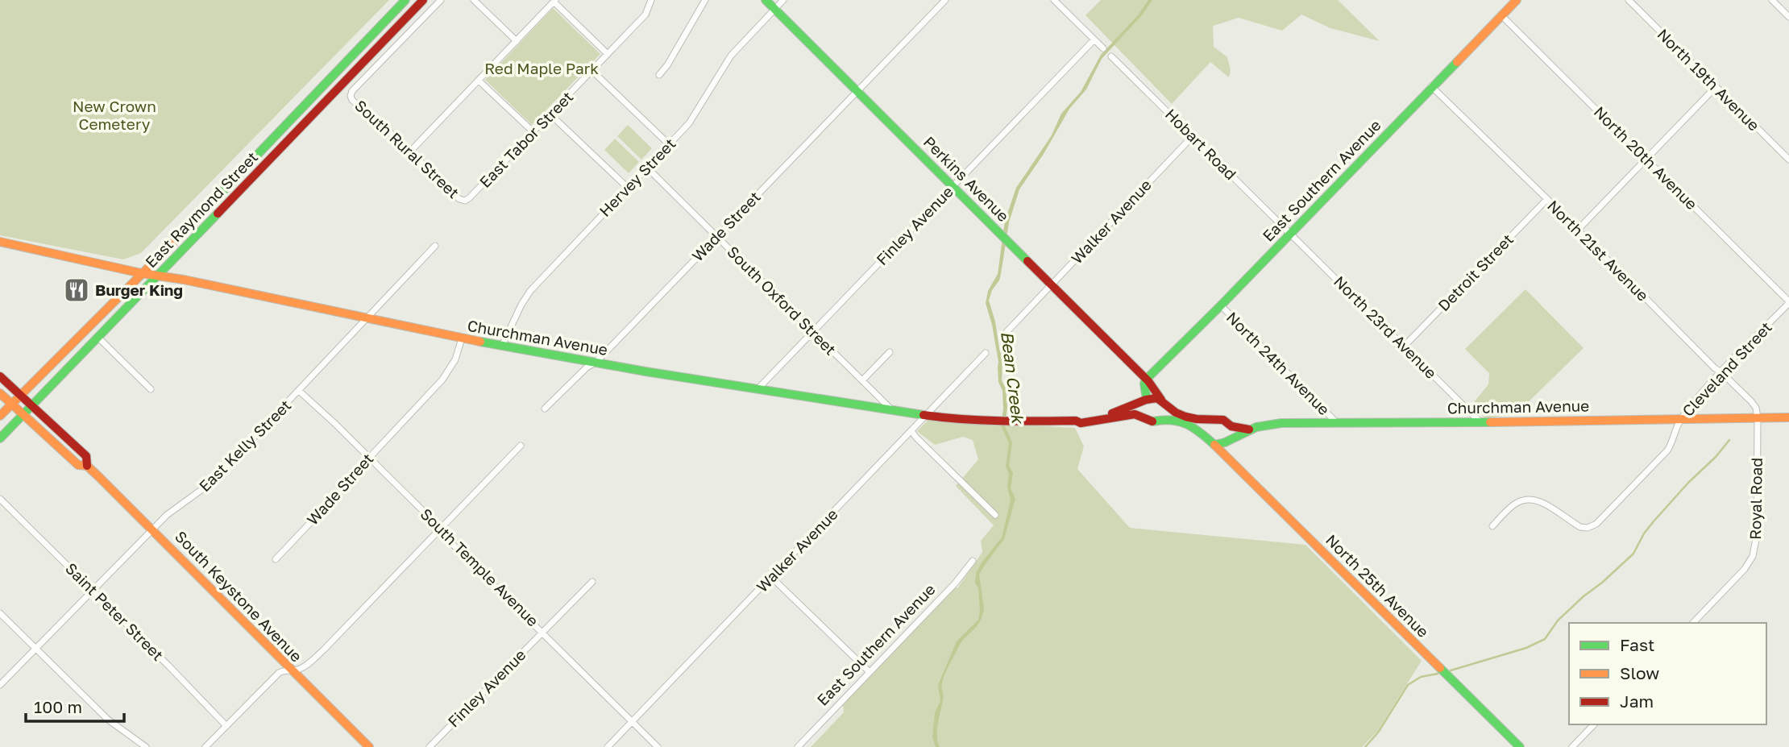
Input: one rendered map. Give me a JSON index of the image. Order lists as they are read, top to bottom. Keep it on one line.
{"streets":{"main road":["Perkins Avenue","East Southern Avenue","East Raymond Street","Churchman Avenue","North 25th Avenue","South Keystone Avenue"],"street":["North 19th Avenue","East Tabor Street","Hobart Road","South Rural Street","North 20th Avenue","Hervey Street","Walker Avenue","Finley Avenue","Wade Street","North 21st Avenue","Detroit Street","South Oxford Street","North 23rd Avenue","North 24th Avenue","Cleveland Street","East Kelly Street","Royal Road","South Temple Avenue","Saint Peter Street"]},"crossings":[["East Tabor Street","South Rural Street"],["Hobart Road","East Southern Avenue"],["Hobart Road","Walker Avenue"],["Hobart Road","North 23rd Avenue"],["North 20th Avenue","East Southern Avenue"],["North 20th Avenue","Cleveland Street"],["Hervey Street","Perkins Avenue"],["Hervey Street","South Oxford Street"],["Hervey Street","Churchman Avenue"],["Perkins Avenue","East Southern Avenue"],["Perkins Avenue","Walker Avenue"],["Perkins Avenue","Finley Avenue"],["Perkins Avenue","Wade Street"],["Perkins Avenue","Churchman Avenue"],["East Southern Avenue","North 21st Avenue"],["East Southern Avenue","North 23rd Avenue"],["East Southern Avenue","North 24th Avenue"],["East Raymond Street","Churchman Avenue"],["East Raymond Street","South Keystone Avenue"],["Walker Avenue","Churchman Avenue"],["Walker Avenue","South Temple Avenue"],["Finley Avenue","South Oxford Street"],["Finley Avenue","Churchman Avenue"],["Finley Avenue","South Temple Avenue"],["Wade Street","South Oxford Street"],["Wade Street","Churchman Avenue"],["Wade Street","South Temple Avenue"],["North 21st Avenue","Detroit Street"],["North 21st Avenue","Churchman Avenue"],["North 21st Avenue","Cleveland Street"],["North 21st Avenue","Royal Road"],["Detroit Street","North 23rd Avenue"],["South Oxford Street","Churchman Avenue"],["North 23rd Avenue","Churchman Avenue"],["Churchman Avenue","North 24th Avenue"],["Churchman Avenue","Cleveland Street"],["Churchman Avenue","East Kelly Street"],["Churchman Avenue","Royal Road"],["Churchman Avenue","North 25th Avenue"],["East Kelly Street","South Temple Avenue"],["East Kelly Street","South Keystone Avenue"],["East Kelly Street","Saint Peter Street"]],"water":["Bean Creek"],"parks":["Red Maple Park","New Crown Cemetery"],"places":{"restaurant":["Burger King"]},"legend":["Fast","Slow","Jam"],"scale_bar":"100 m"}
